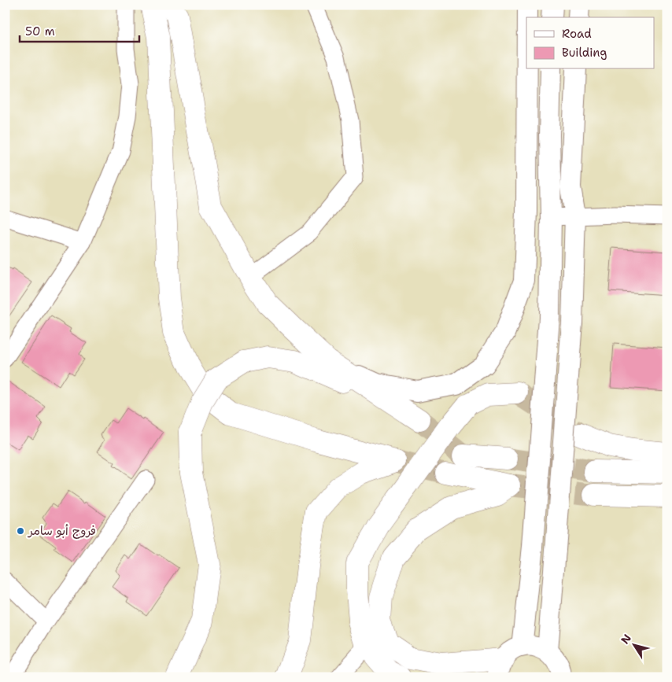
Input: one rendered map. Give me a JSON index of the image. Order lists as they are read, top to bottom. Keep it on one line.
{"places":["فروج أبو سامر"],"legend":["Road","Building"],"scale_bar":"50 m","north":"top left"}
